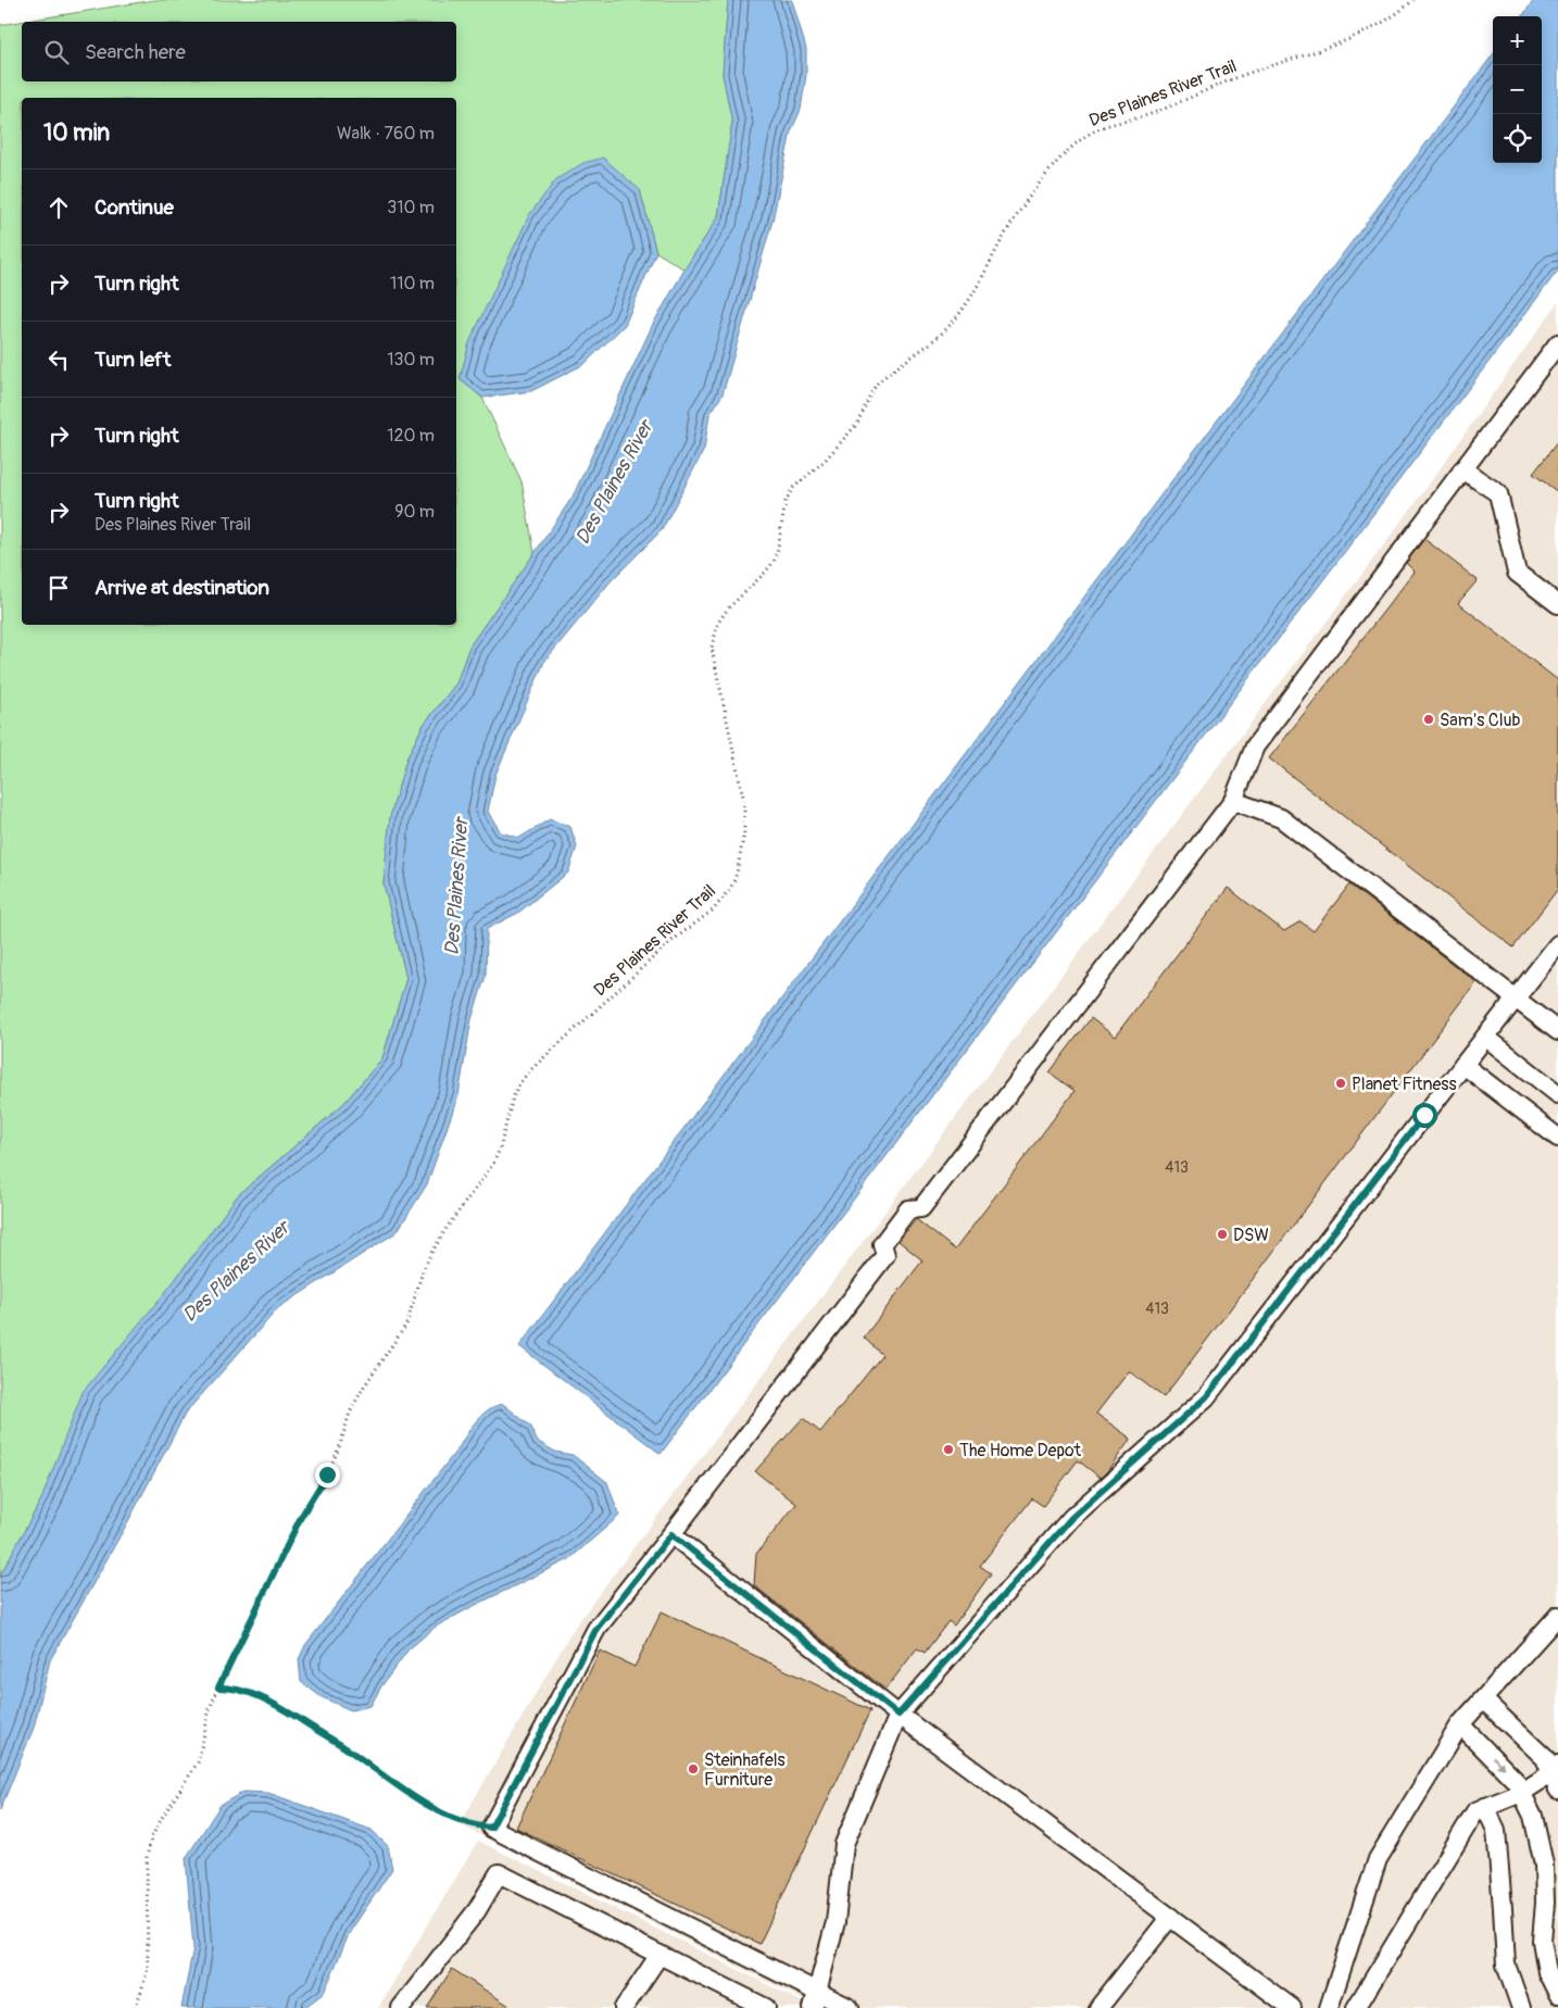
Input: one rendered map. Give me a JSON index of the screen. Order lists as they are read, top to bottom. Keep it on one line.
{"streets":{"path":["Des Plaines River Trail"]},"water":["Des Plaines River"],"places":["Sam's Club","Planet Fitness","DSW","The Home Depot","Steinhafels Furniture"],"house_numbers":["413","413"],"page":{"map_buttons":["+","−"],"search":"Search here","heading":["10 min","Walk · 760 m"],"list":[["Continue","310 m"],["Turn right","110 m"],["Turn left","130 m"],["Turn right","120 m"],["Turn right","Des Plaines River Trail","90 m"],"Arrive at destination"]}}
